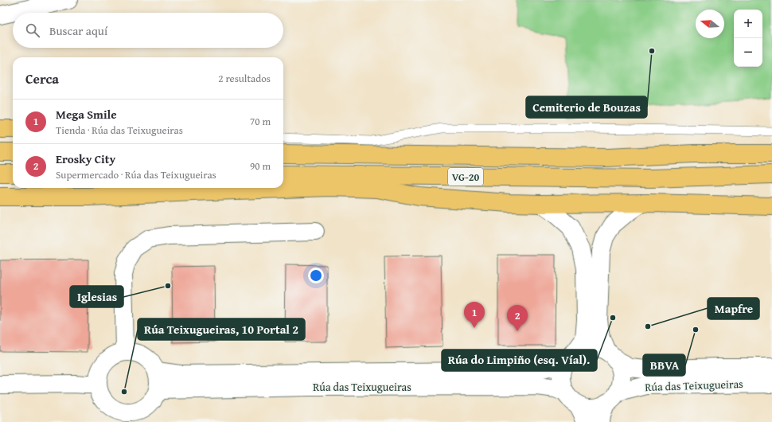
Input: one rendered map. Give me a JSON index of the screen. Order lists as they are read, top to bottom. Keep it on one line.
{"streets":{"highway":["VG-20"],"street":["Rúa das Teixugueiras"]},"places":["Cemiterio de Bouzas","Iglesias","Rúa do Limpiño (esq. Víal).","Mapfre","BBVA","Rúa Teixugueiras, 10 Portal 2"],"north":"left","page":{"map_buttons":["+","−"],"search":"Buscar aquí","heading":["Cerca","2 resultados"],"list":[{"mark":"1","name":"Mega Smile","note":"Tienda · Rúa das Teixugueiras","value":"70 m"},{"mark":"2","name":"Erosky City","note":"Supermercado · Rúa das Teixugueiras","value":"90 m"}],"pins":["1","2"]}}
